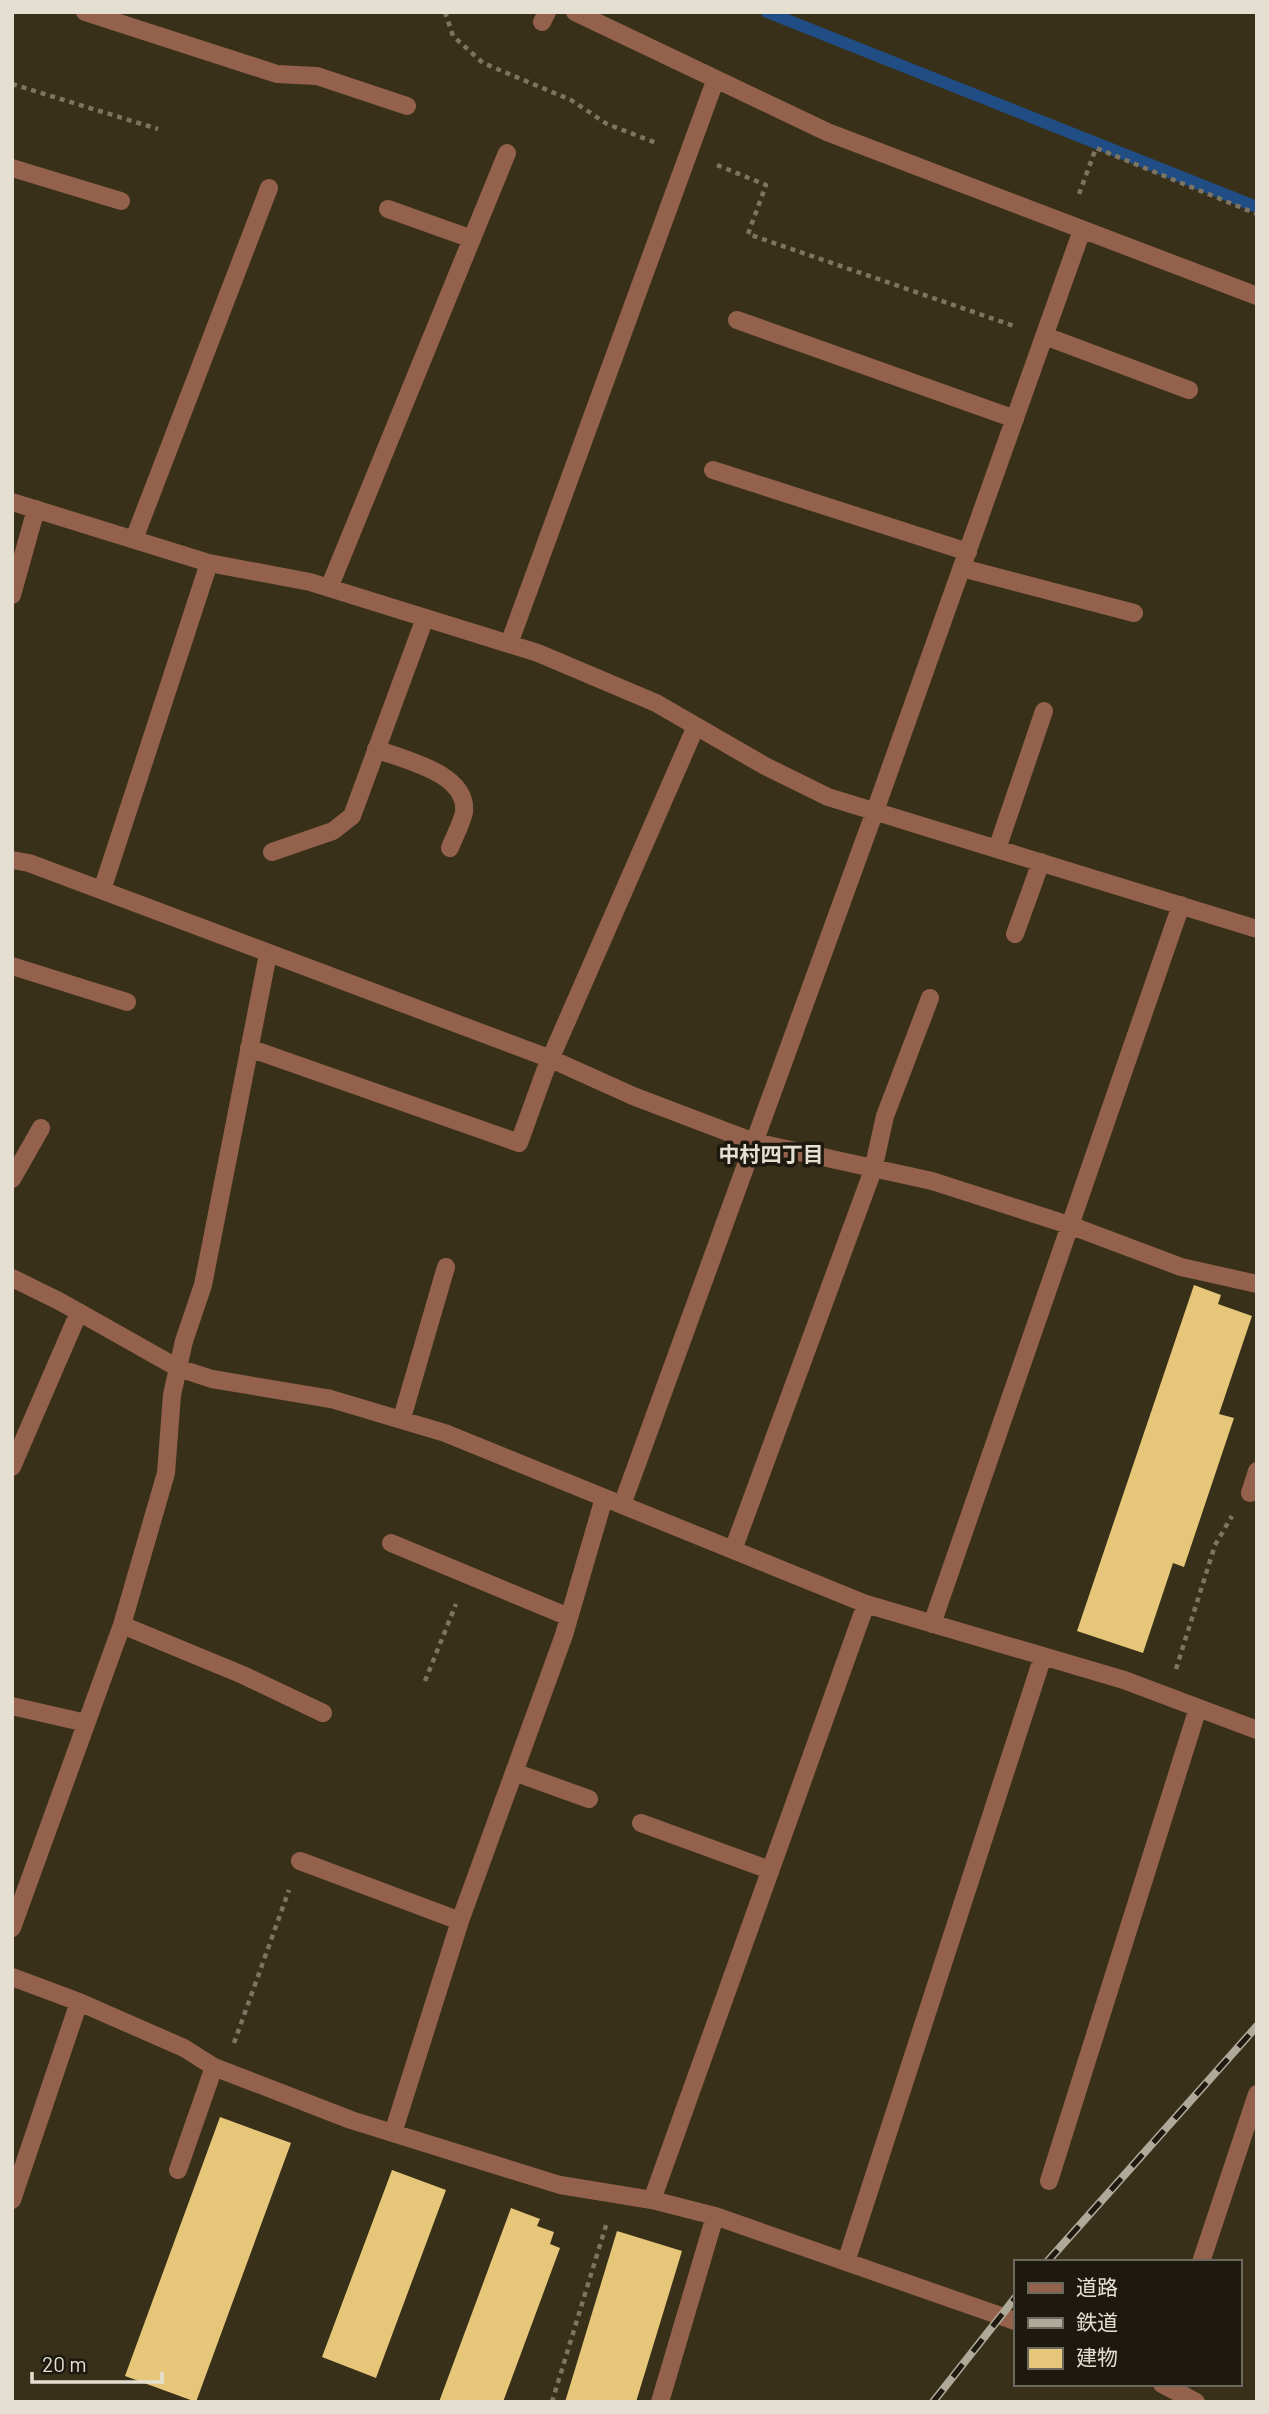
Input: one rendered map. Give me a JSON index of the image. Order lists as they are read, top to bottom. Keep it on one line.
{"districts":["中村四丁目"],"legend":["道路","鉄道","建物"],"scale_bar":"20 m"}
